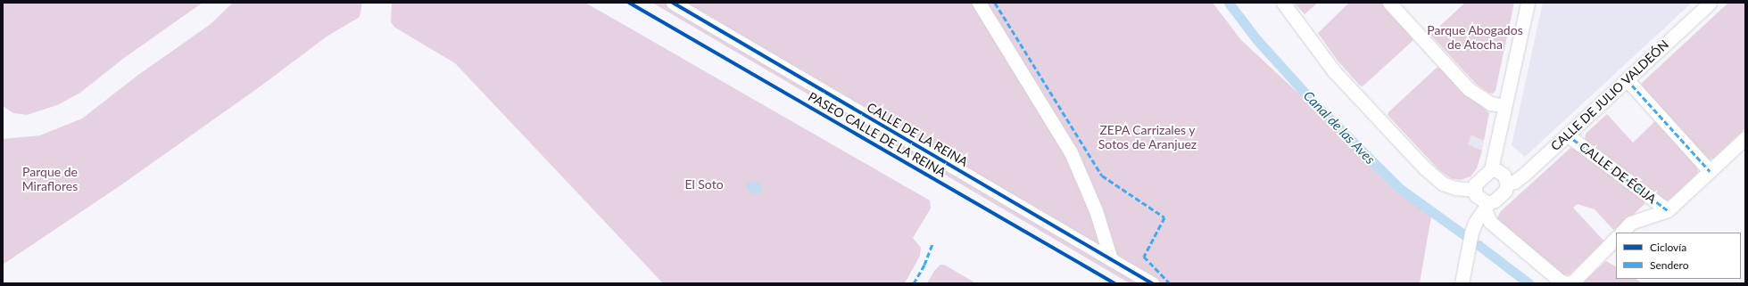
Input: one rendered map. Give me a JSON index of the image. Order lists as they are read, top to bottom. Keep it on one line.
{"streets":{"street":["CALLE DE JULIO VALDEÓN","CALLE DE LA REINA","CALLE DE ÉCIJA"],"cycle path":["PASEO CALLE DE LA REINA"]},"crossings":[["CALLE DE JULIO VALDEÓN","CALLE DE ÉCIJA"]],"water":["Canal de las Aves"],"parks":["Parque Abogados de Atocha","ZEPA Carrizales y Sotos de Aranjuez","Parque de Miraflores","El Soto"],"legend":["Ciclovía","Sendero"]}
